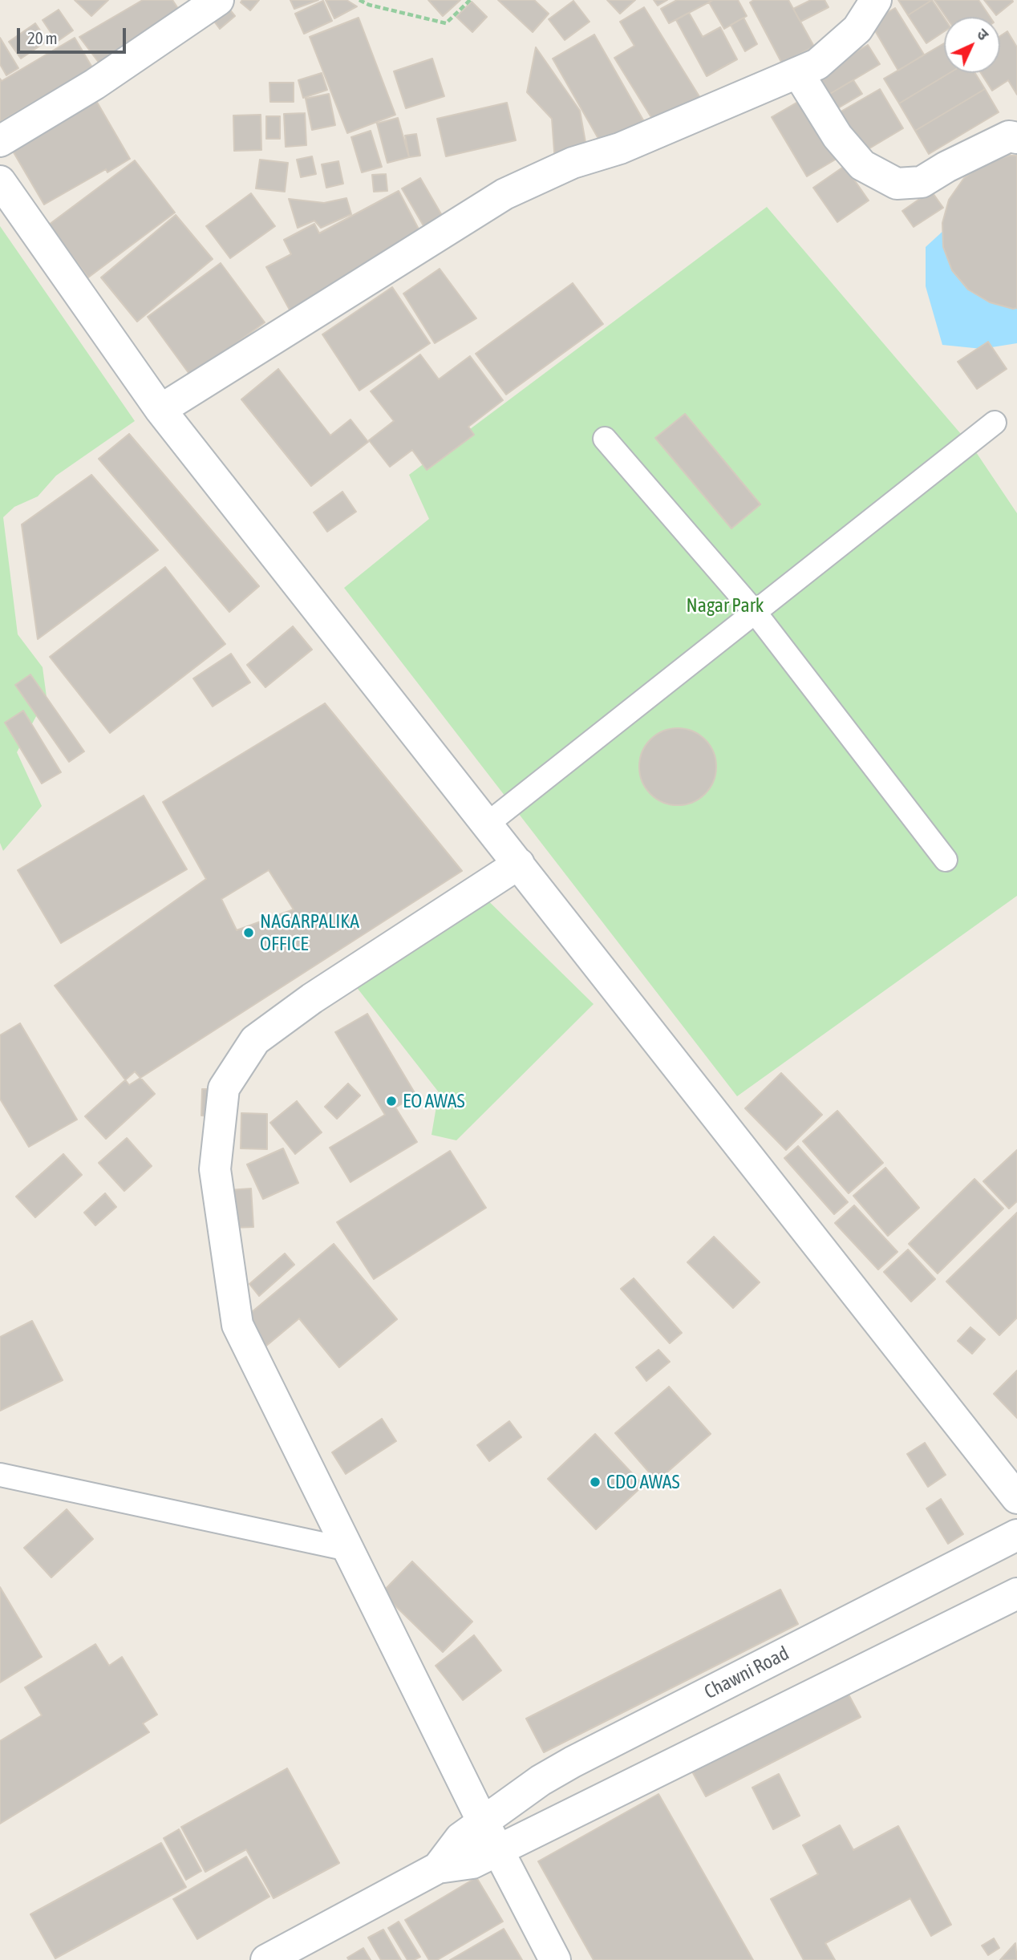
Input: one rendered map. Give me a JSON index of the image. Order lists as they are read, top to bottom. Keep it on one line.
{"streets":{"street":["Chawni Road"]},"parks":["Nagar Park"],"places":["NAGARPALIKA OFFICE","EO AWAS","CDO AWAS"],"scale_bar":"20 m","north":"top right"}
